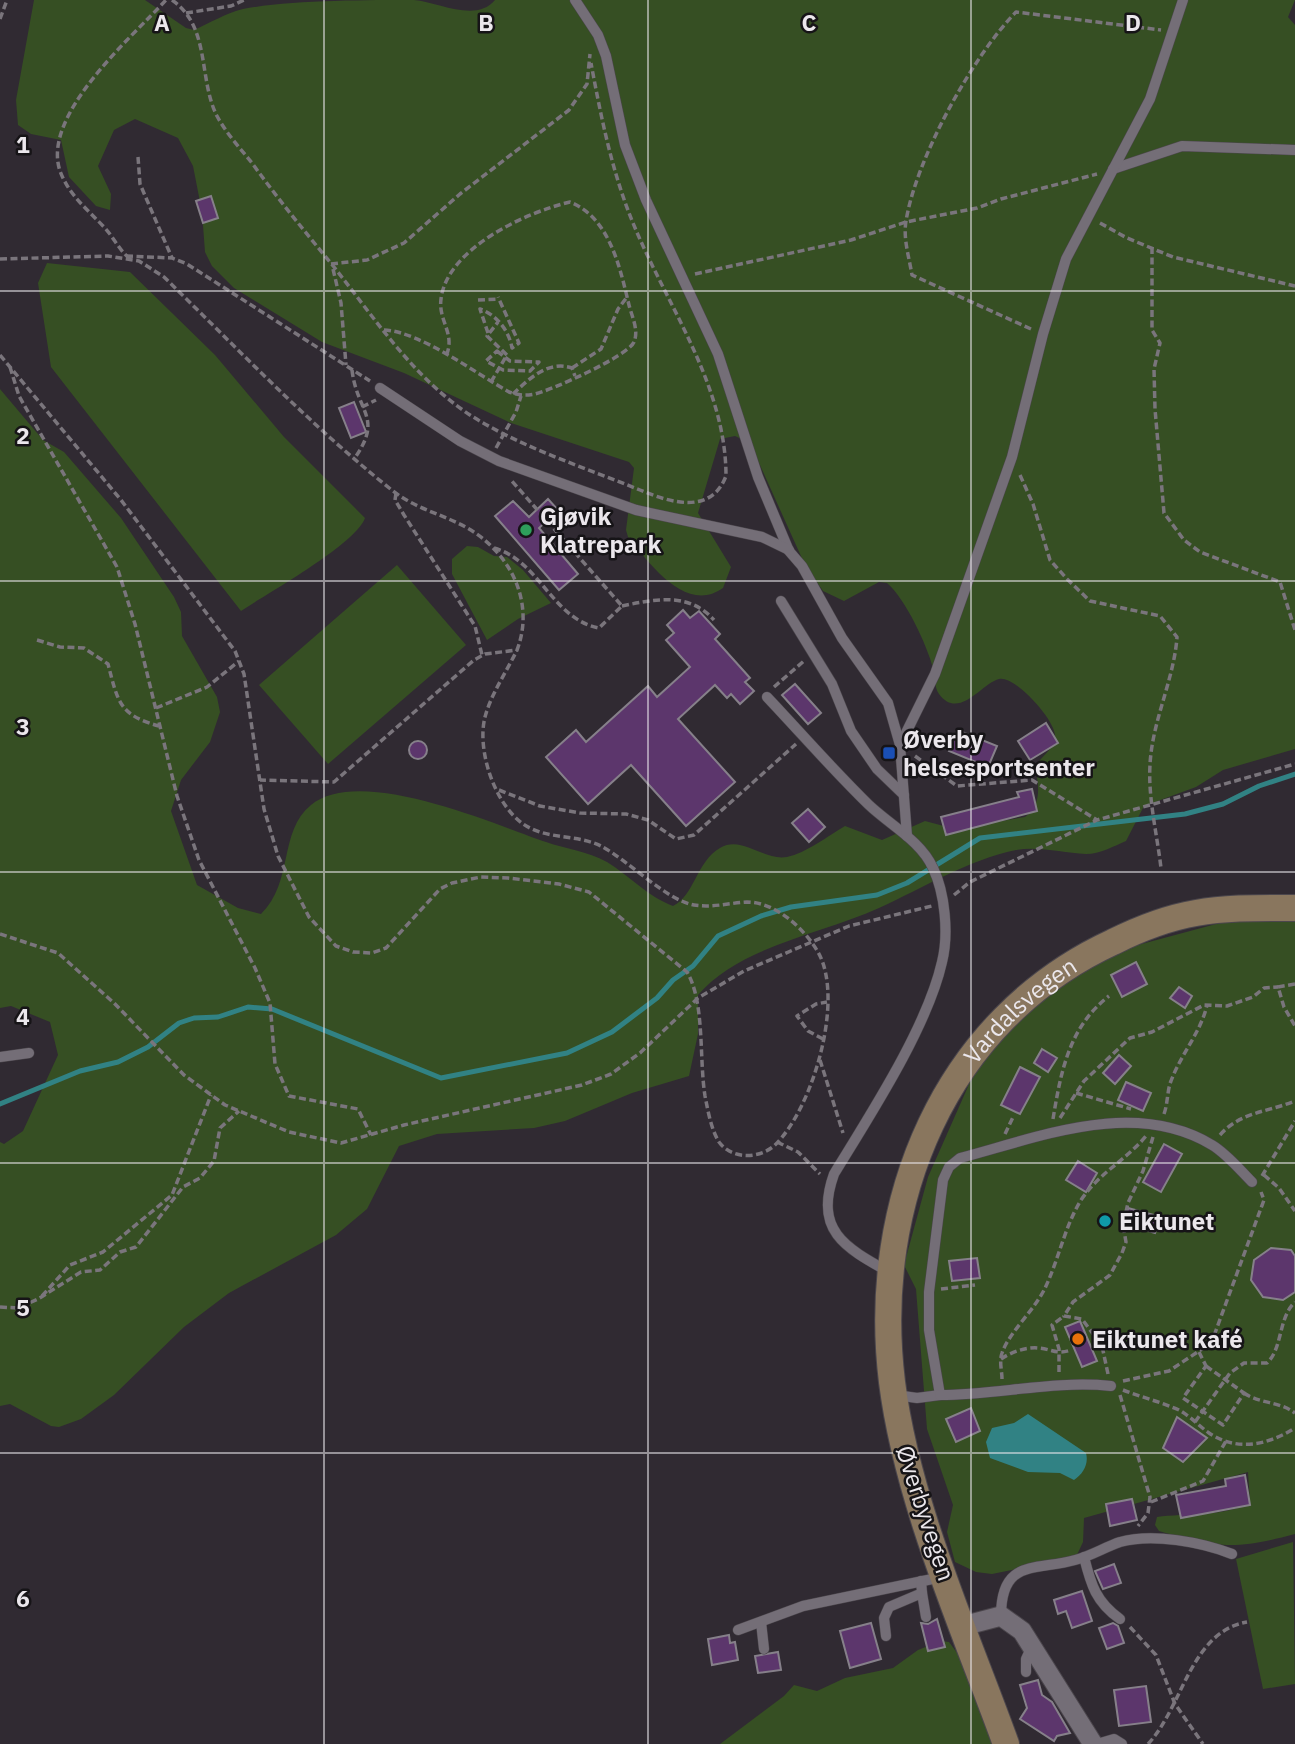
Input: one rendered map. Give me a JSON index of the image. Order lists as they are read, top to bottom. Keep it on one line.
{"streets":{"main road":["Vardalsvegen","Øverbyvegen"]},"crossings":[["Vardalsvegen","Øverbyvegen"]],"places":{"other":["Gjøvik Klatrepark","Eiktunet","Eiktunet kafé"],"transit":["Øverby helsesportsenter"]},"grid":{"columns":["A","B","C","D"],"rows":["1","2","3","4","5","6"]}}
